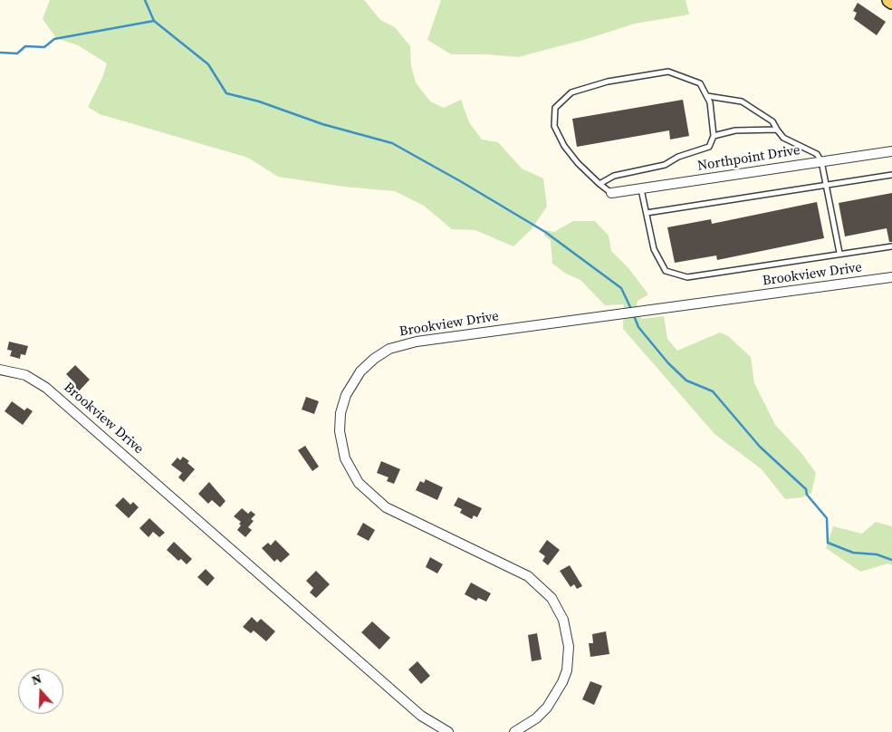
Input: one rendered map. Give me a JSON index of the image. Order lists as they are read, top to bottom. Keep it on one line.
{"streets":{"street":["Northpoint Drive","Brookview Drive"]},"north":"top"}
